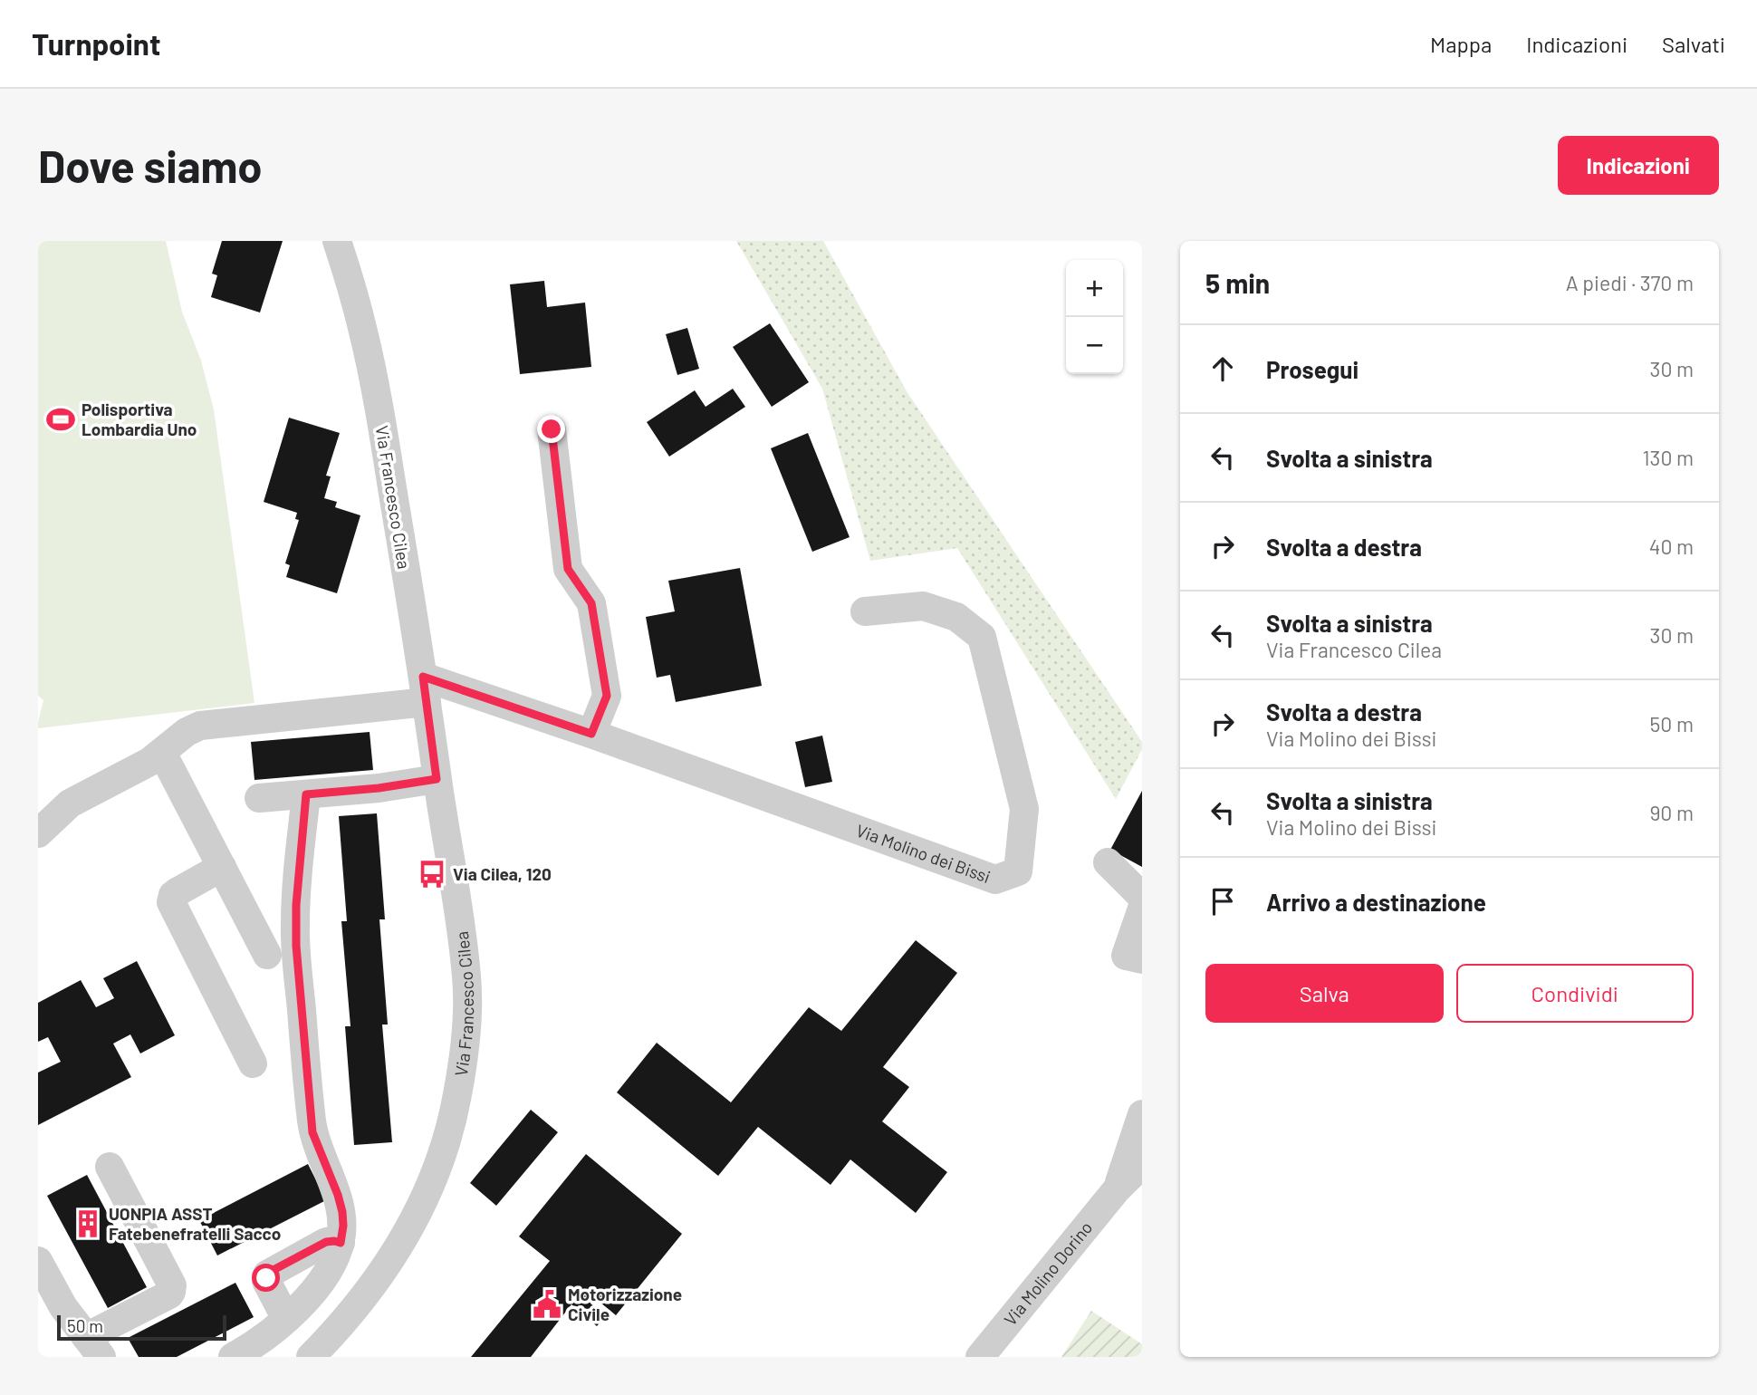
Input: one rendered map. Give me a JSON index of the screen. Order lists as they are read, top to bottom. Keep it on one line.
{"streets":{"street":["Via Francesco Cilea","Via Molino dei Bissi","Via Molino Dorino"]},"crossings":[["Via Francesco Cilea","Via Molino dei Bissi"]],"places":{"sports":["Polisportiva Lombardia Uno"],"bus stop":["Via Cilea, 120"],"building":["UONPIA ASST Fatebenefratelli Sacco"],"public building":["Motorizzazione Civile"]},"scale_bar":"50 m","page":{"header":"Turnpoint","nav":["Mappa","Indicazioni","Salvati"],"buttons":["Indicazioni",["Salva","Condividi"]],"title":"Dove siamo","heading":["5 min","A piedi · 370 m"],"map_buttons":["+","−"],"list":[["Prosegui","30 m"],["Svolta a sinistra","130 m"],["Svolta a destra","40 m"],["Svolta a sinistra","Via Francesco Cilea","30 m"],["Svolta a destra","Via Molino dei Bissi","50 m"],["Svolta a sinistra","Via Molino dei Bissi","90 m"],"Arrivo a destinazione"],"scale":"50 m"}}
